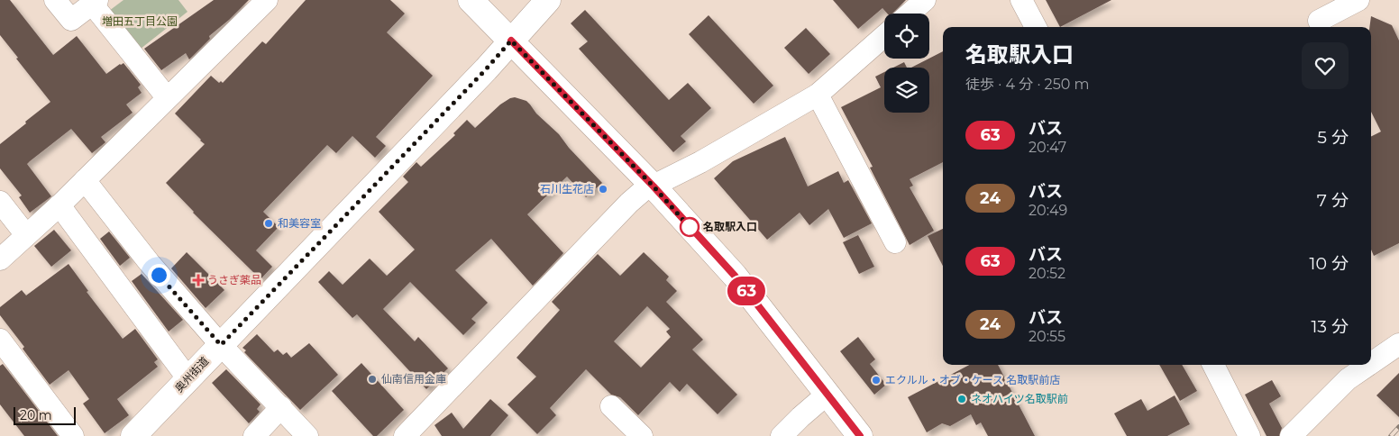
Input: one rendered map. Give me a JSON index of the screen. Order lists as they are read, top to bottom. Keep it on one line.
{"streets":{"main road":["奥州街道"]},"parks":["増田五丁目公園"],"places":{"other":["石川生花店","和美容室","名取駅入口","仙南信用金庫","エクルル・オブ・ケース 名取駅前店","ネオハイツ名取駅前"],"health":["うさぎ薬品"]},"lines":["bus line 63"],"scale_bar":"20 m","page":{"on_map":"63","heading":["名取駅入口","徒歩 · 4 分 · 250 m"],"list":[{"mark":"63","name":"バス","note":"20:47","value":"5 分"},{"mark":"24","name":"バス","note":"20:49","value":"7 分"},{"mark":"63","name":"バス","note":"20:52","value":"10 分"},{"mark":"24","name":"バス","note":"20:55","value":"13 分"}],"scale":"20 m"}}
